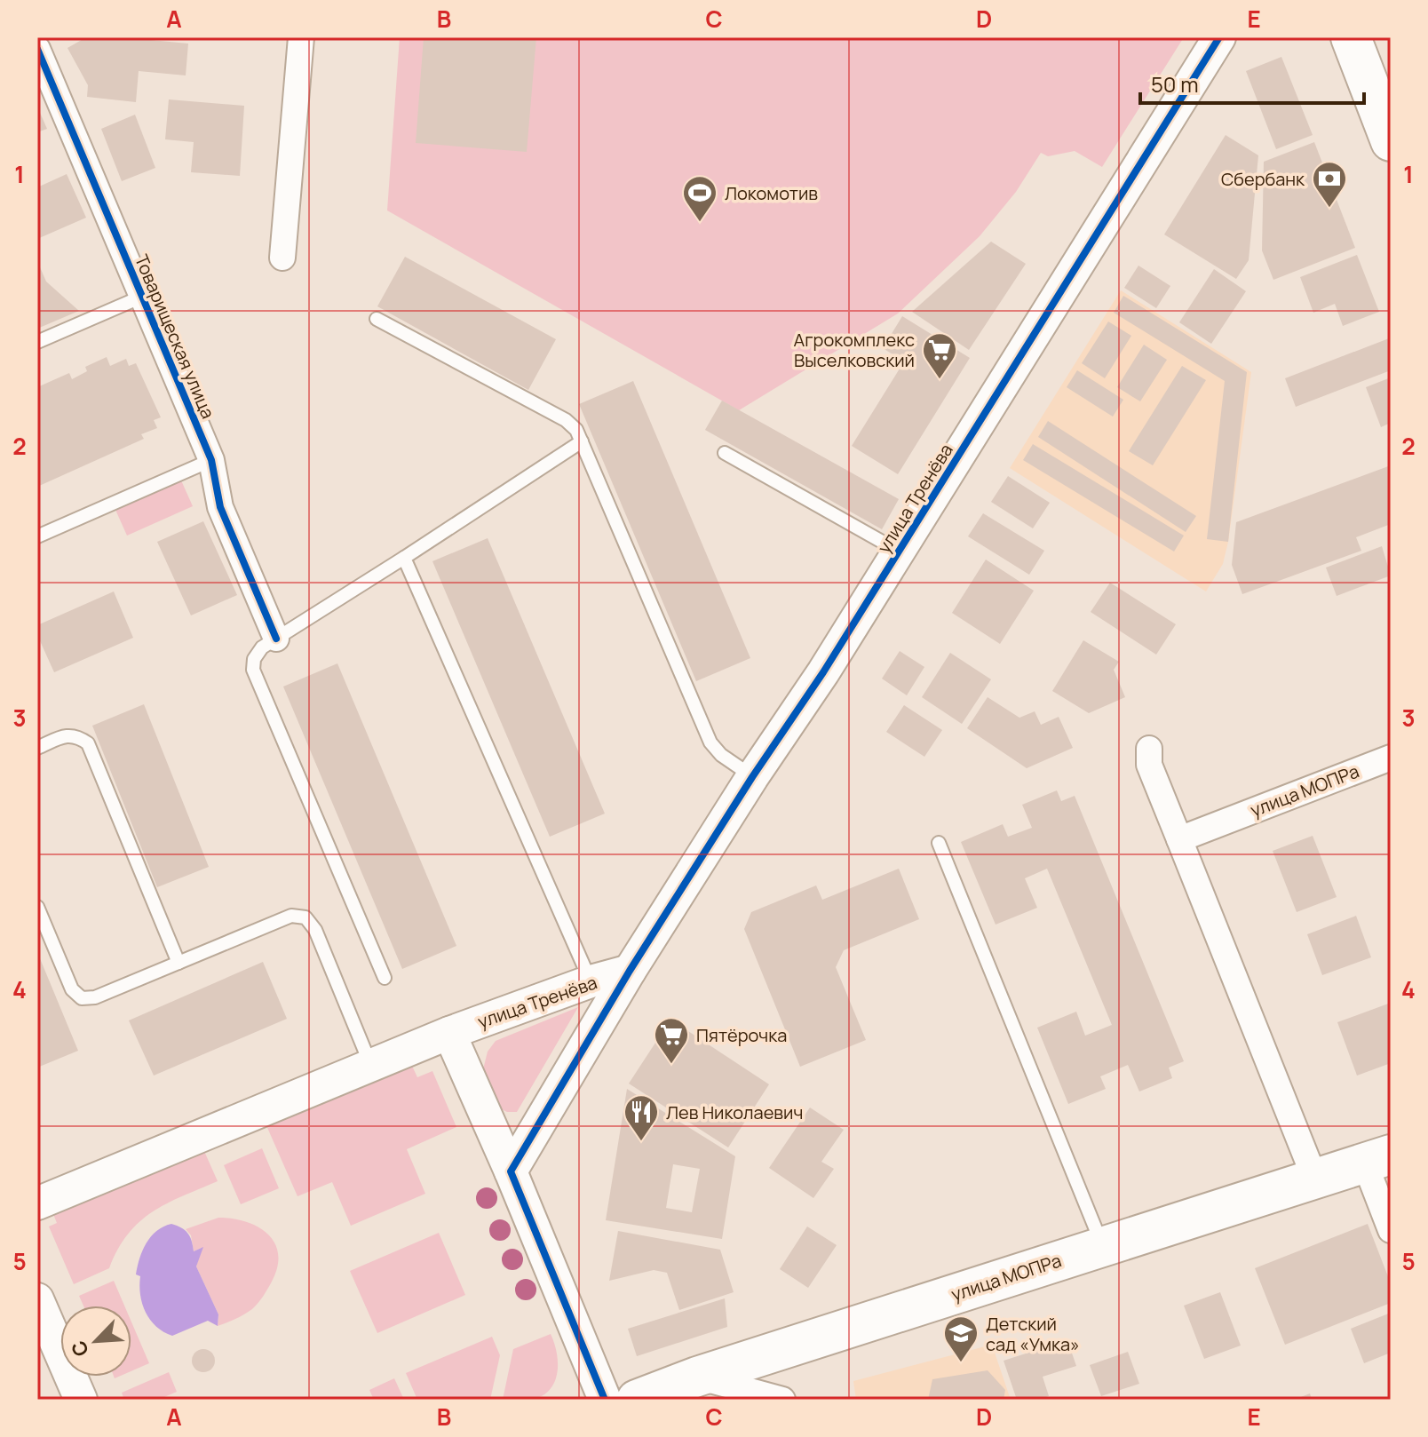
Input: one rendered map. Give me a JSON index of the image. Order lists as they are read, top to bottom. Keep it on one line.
{"streets":{"main road":["улица МОПРа"],"street":["Товарищеская улица","улица Тренёва"]},"places":{"bank":["Сбербанк"],"sports":["Локомотив"],"supermarket":["Агрокомплекс Выселковский","Пятёрочка"],"restaurant":["Лев Николаевич"],"school or university":["Детский сад «Умка»"]},"scale_bar":"50 m","north":"bottom left","grid":{"columns":["A","B","C","D","E"],"rows":["1","2","3","4","5"]}}
